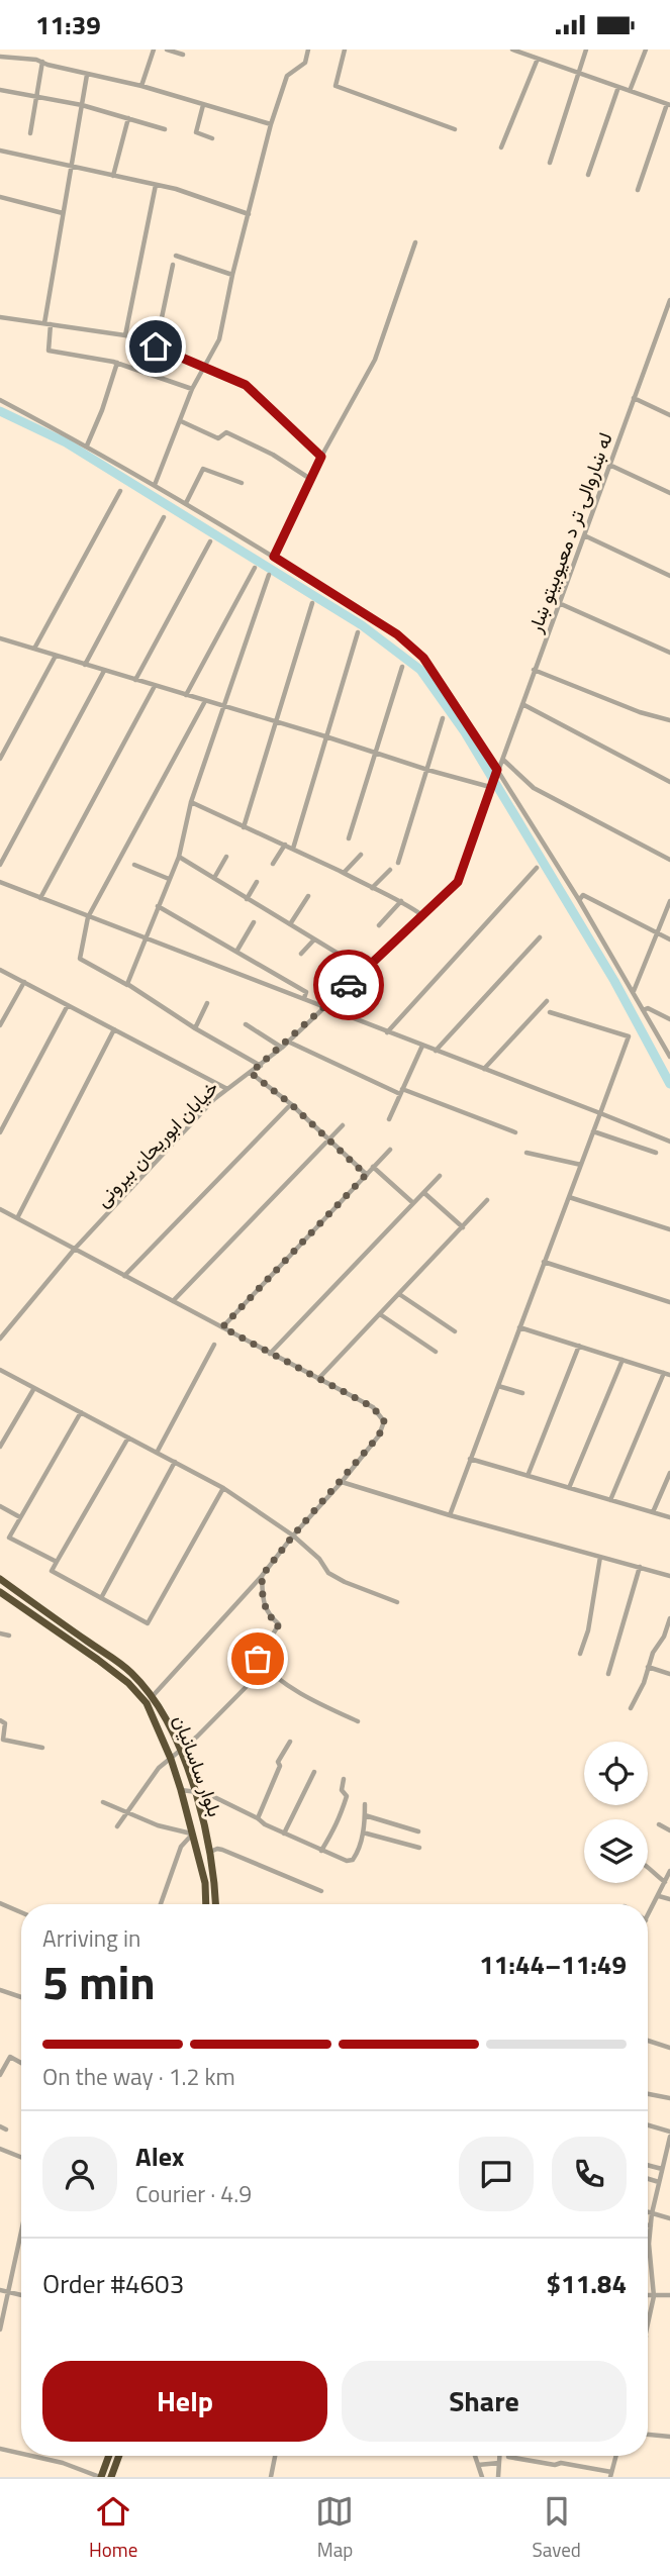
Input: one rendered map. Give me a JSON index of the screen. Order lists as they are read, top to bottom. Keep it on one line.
{"streets":{"highway":["بلوار ساسانیان"],"street":["له ښاروالۍ تر د معیوبیتو ښار","خیابان ابوریحان بیرونی"]},"crossings":[["له ښاروالۍ تر د معیوبیتو ښار","خیابان ابوریحان بیرونی"]],"page":{"status":"11:39","heading":["5 min","Arriving in","11:44–11:49"],"panel":["Alex","Courier · 4.9","Order #4603","$11.84"],"bar":"On the way · 1.2 km","buttons":["Help","Share"],"tabs":["Home","Map","Saved"]}}
